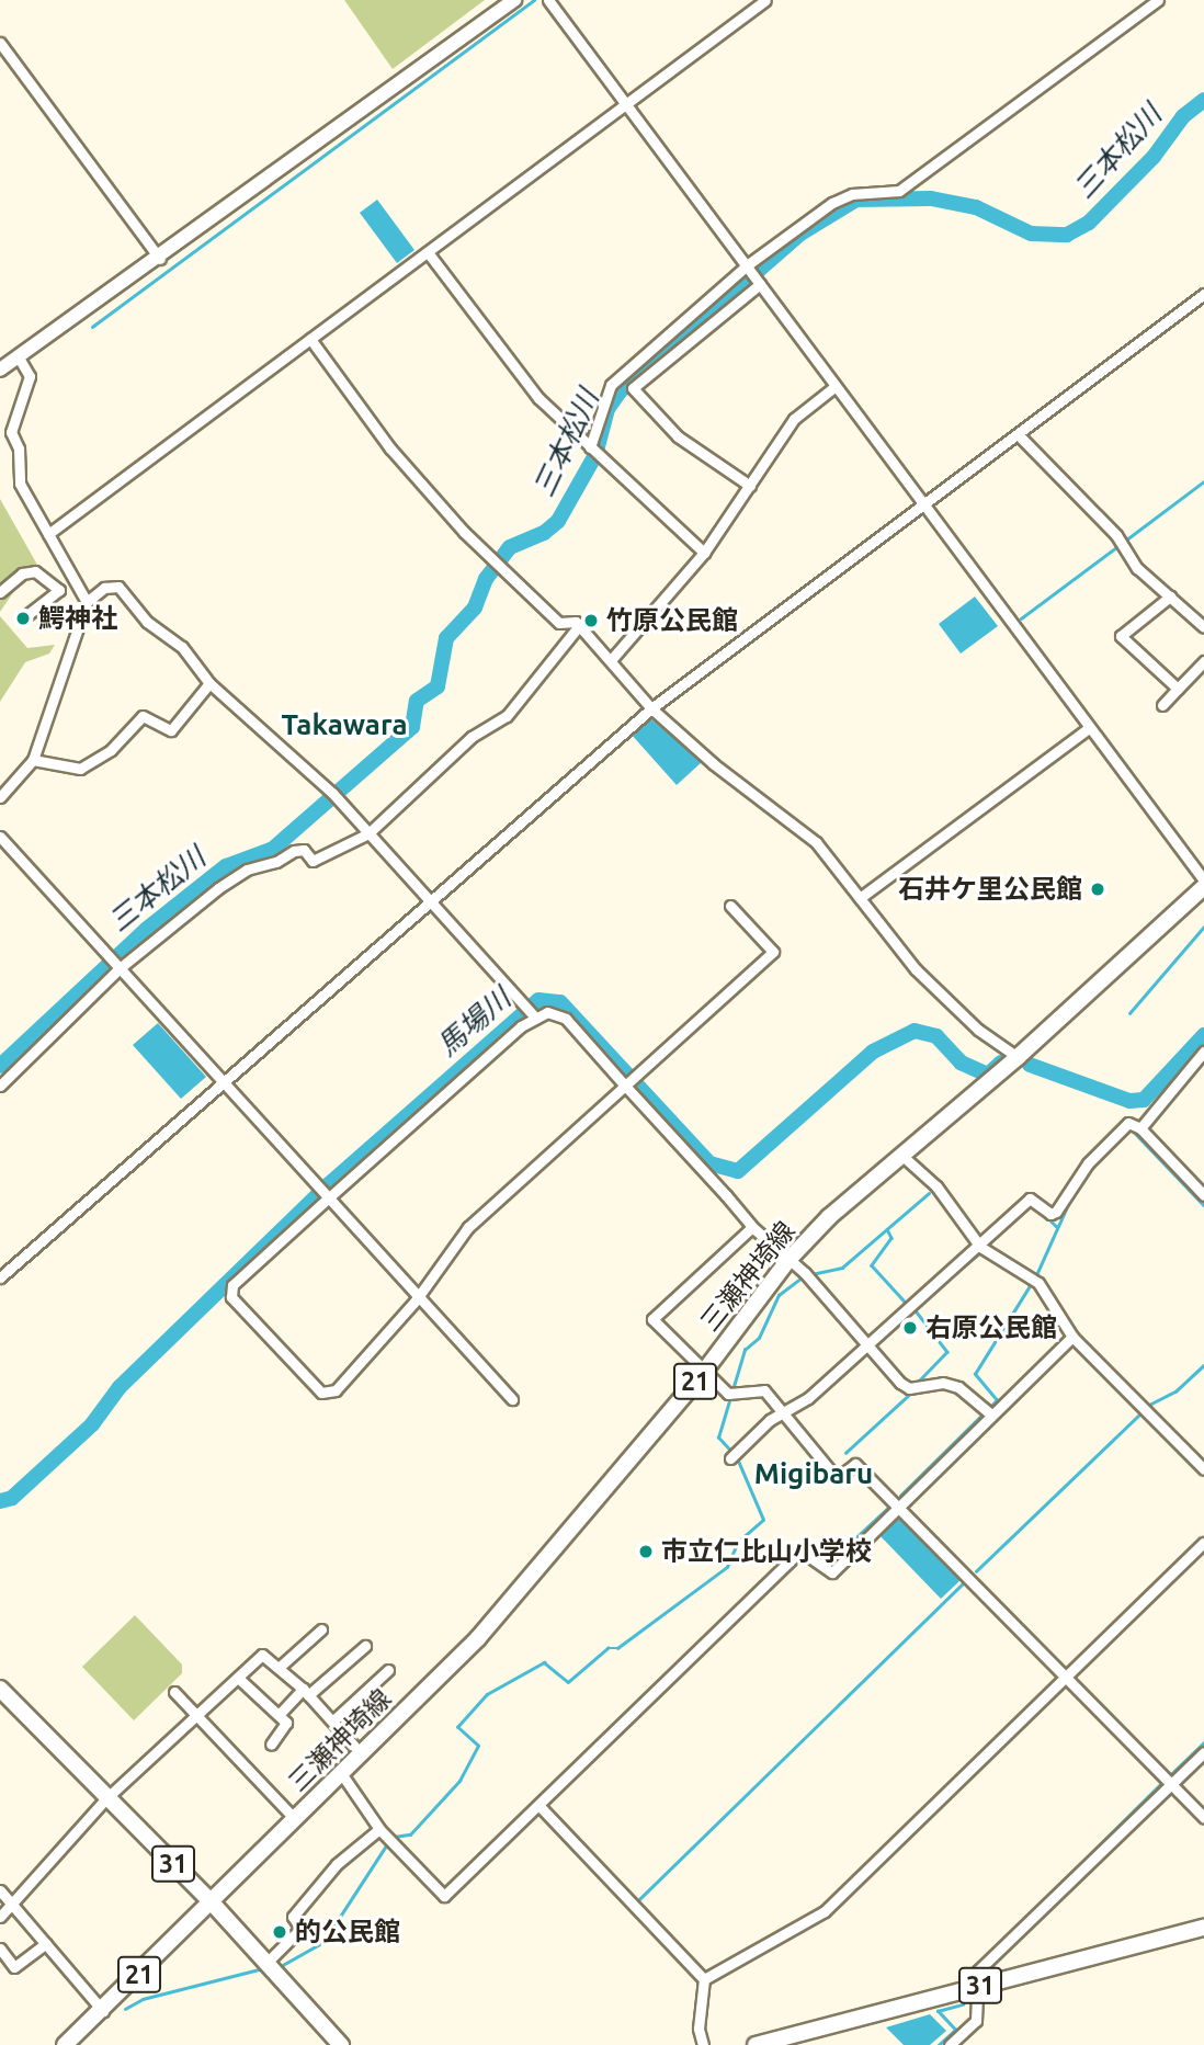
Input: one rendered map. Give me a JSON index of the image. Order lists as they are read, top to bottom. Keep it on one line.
{"streets":{"main road":["三瀬神埼線","21","31"]},"crossings":[["三瀬神埼線","21"],["三瀬神埼線","31"],["21","31"]],"districts":["Takawara","Migibaru"],"water":["三本松川","馬場川"],"places":["鰐神社","竹原公民館","石井ケ里公民館","右原公民館","市立仁比山小学校","的公民館"]}
